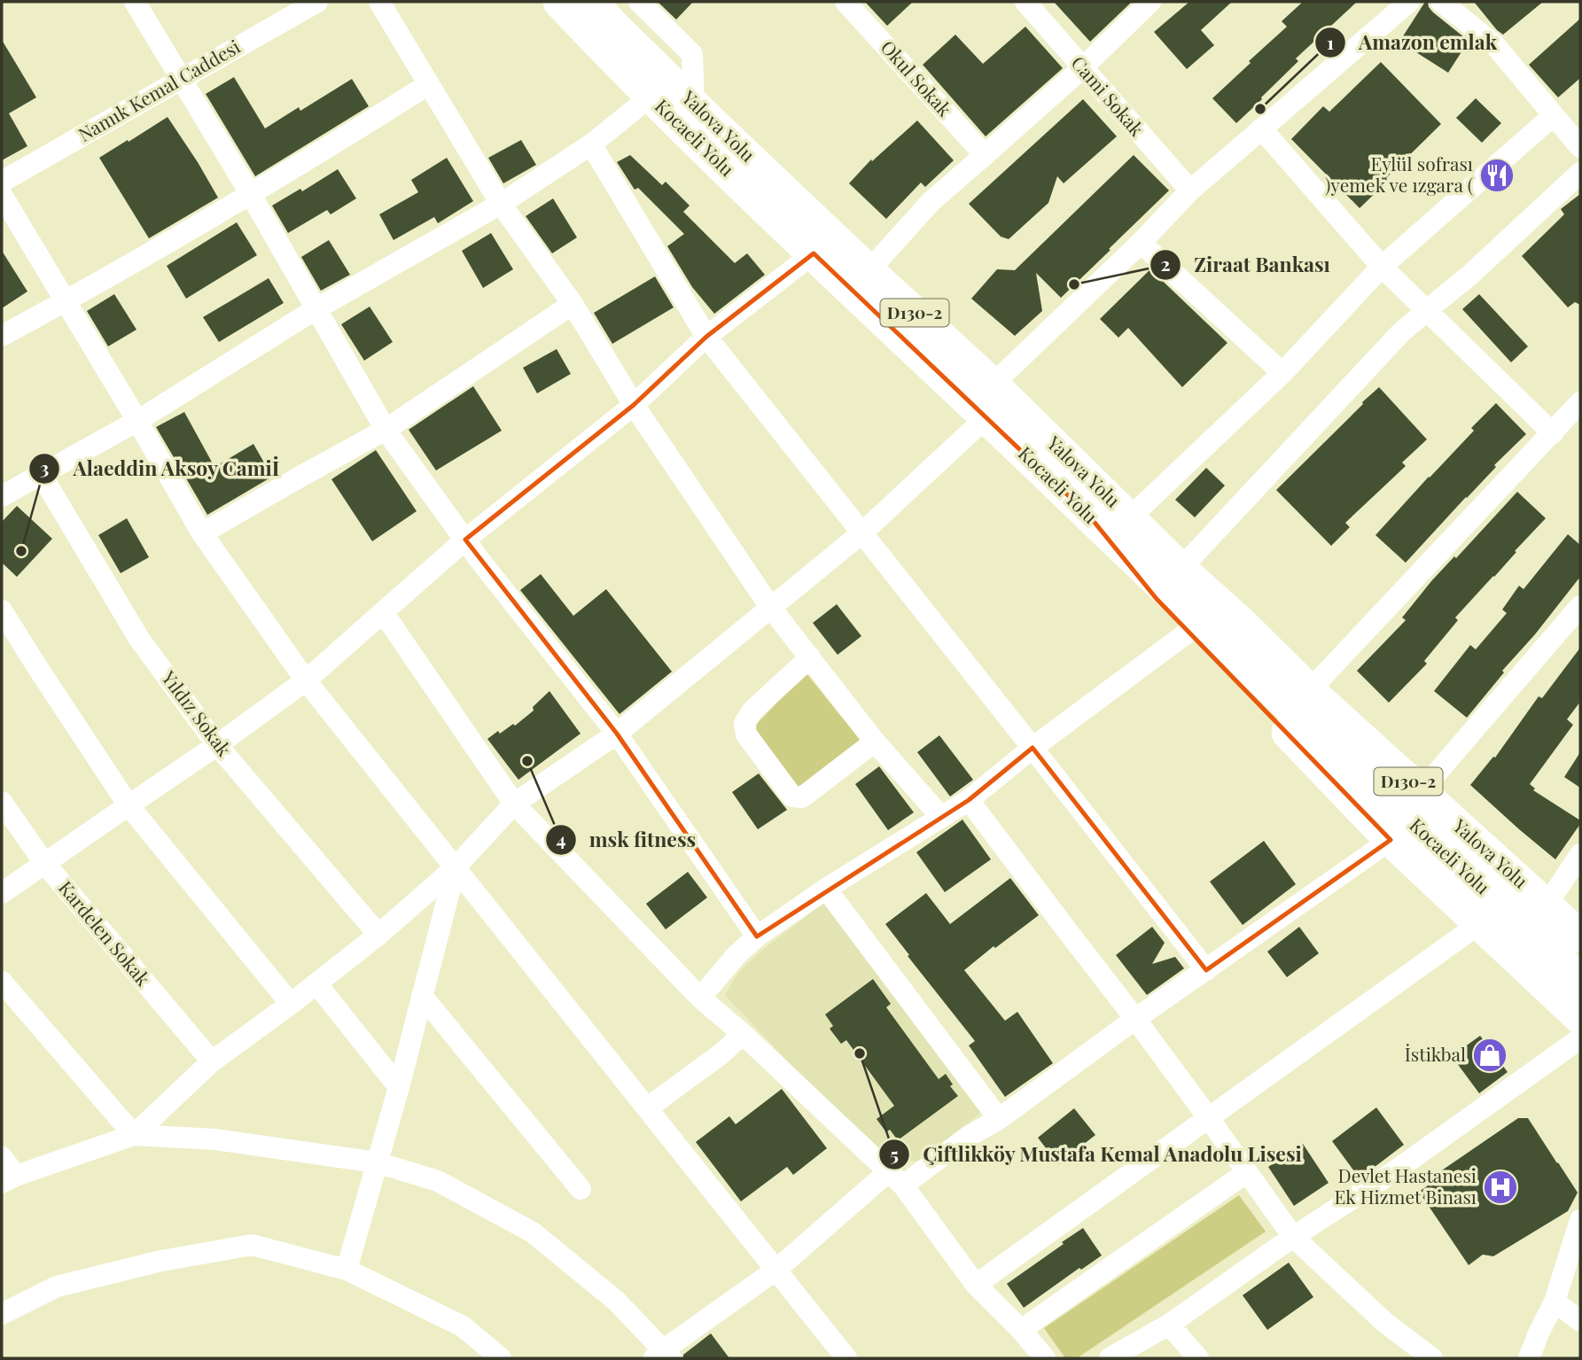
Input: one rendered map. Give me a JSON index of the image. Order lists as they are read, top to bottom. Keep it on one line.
{"streets":{"highway":["Yalova Yolu","Kocaeli̇ Yolu","D130-2"],"street":["Okul Sokak","Namık Kemal Caddesi","Cami Sokak","Yıldız Sokak","Kardelen Sokak"]},"crossings":[["Yalova Yolu","Kocaeli̇ Yolu"]],"places":{"other":["Amazon emlak","Ziraat Bankası","Alaeddin Aksoy Camiİ","msk fitness","Çiftlikköy Mustafa Kemal Anadolu Lisesi"],"restaurant":["Eylül sofrası )yemek ve ızgara ("],"shop":["İstikbal"],"hospital":["Devlet Hastanesi Ek Hizmet Binası"]}}
